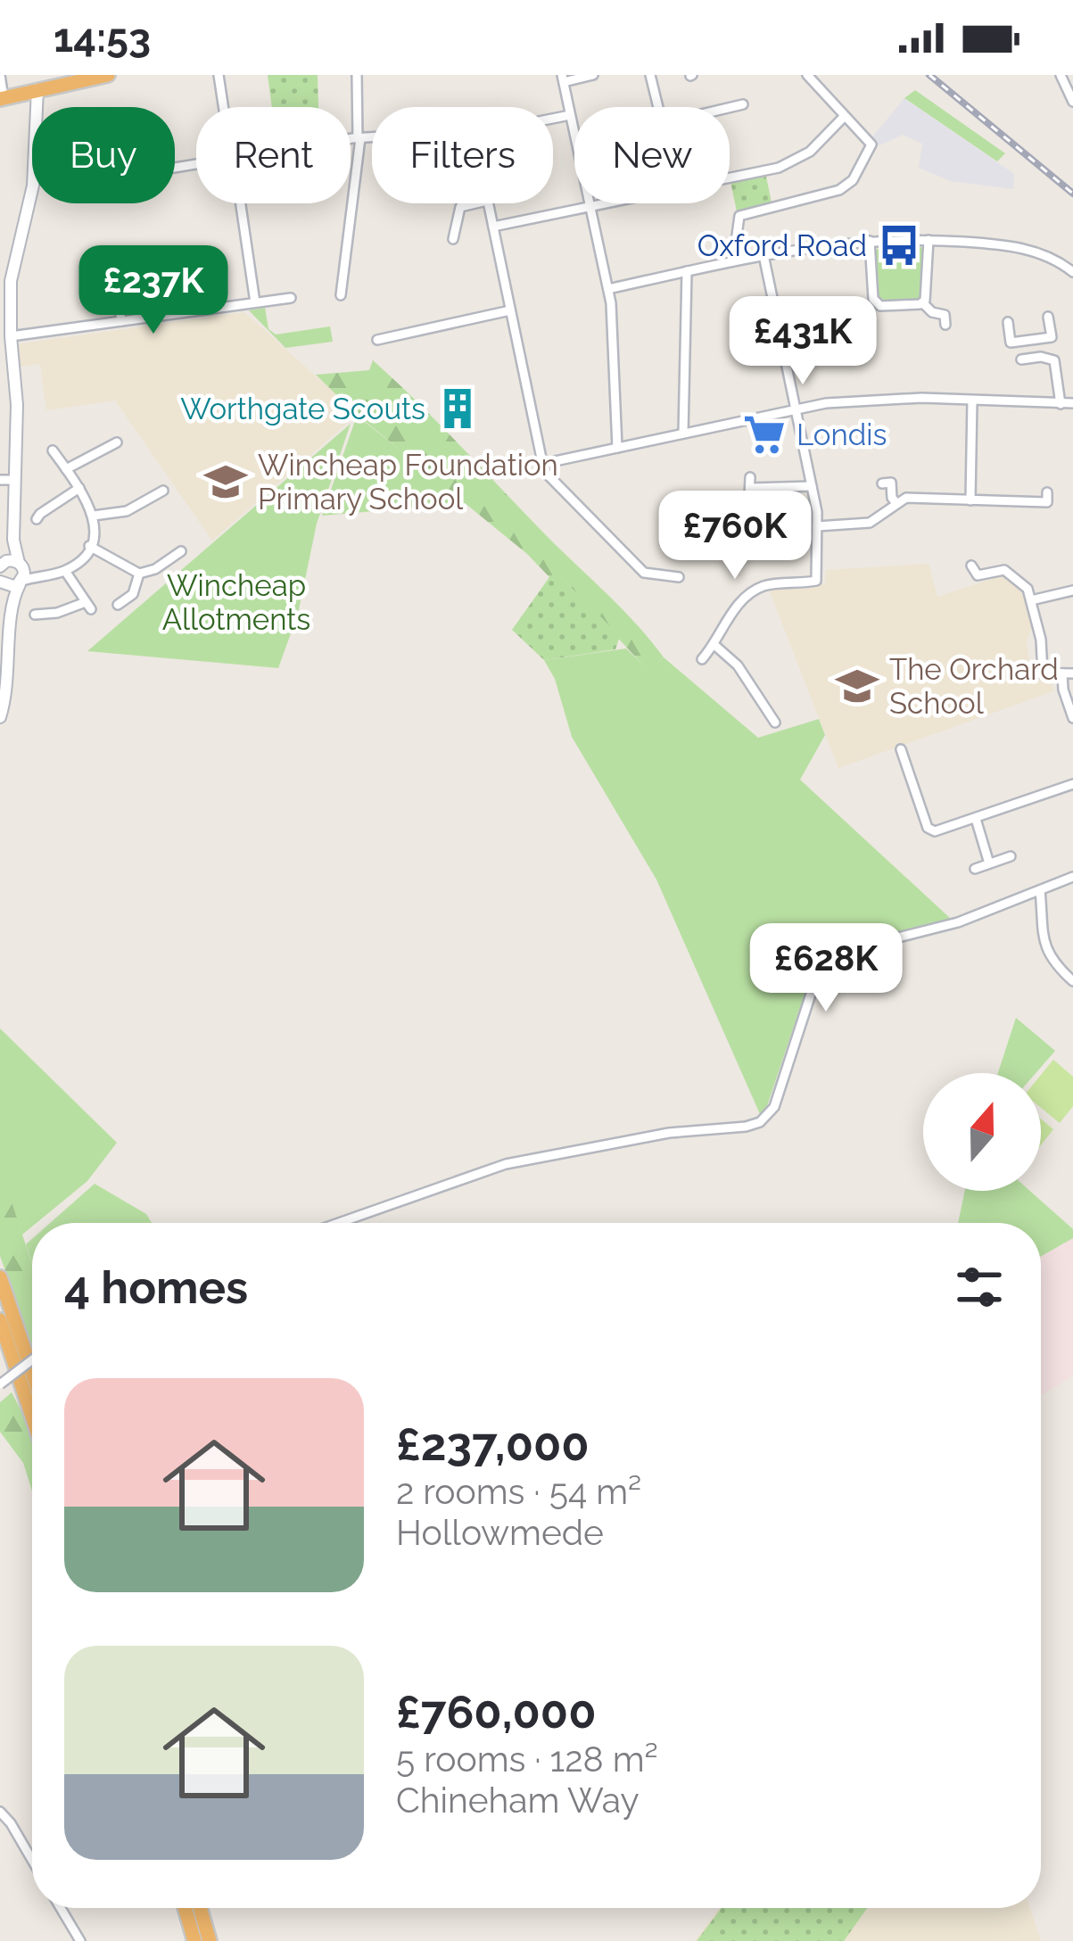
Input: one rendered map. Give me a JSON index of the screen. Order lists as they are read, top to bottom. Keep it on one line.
{"parks":["Wincheap Allotments"],"places":{"bus stop":["Oxford Road"],"building":["Worthgate Scouts"],"supermarket":["Londis"],"school or university":["Wincheap Foundation Primary School","The Orchard School"]},"north":"top","page":{"status":"14:53","chip":["Buy","Rent","Filters","New"],"price":["£237K","£431K","£760K","£628K"],"heading":"4 homes","list":[{"name":"£237,000","note":"2 rooms · 54 m² · Hollowmede"},{"name":"£760,000","note":"5 rooms · 128 m² · Chineham Way"}]}}
